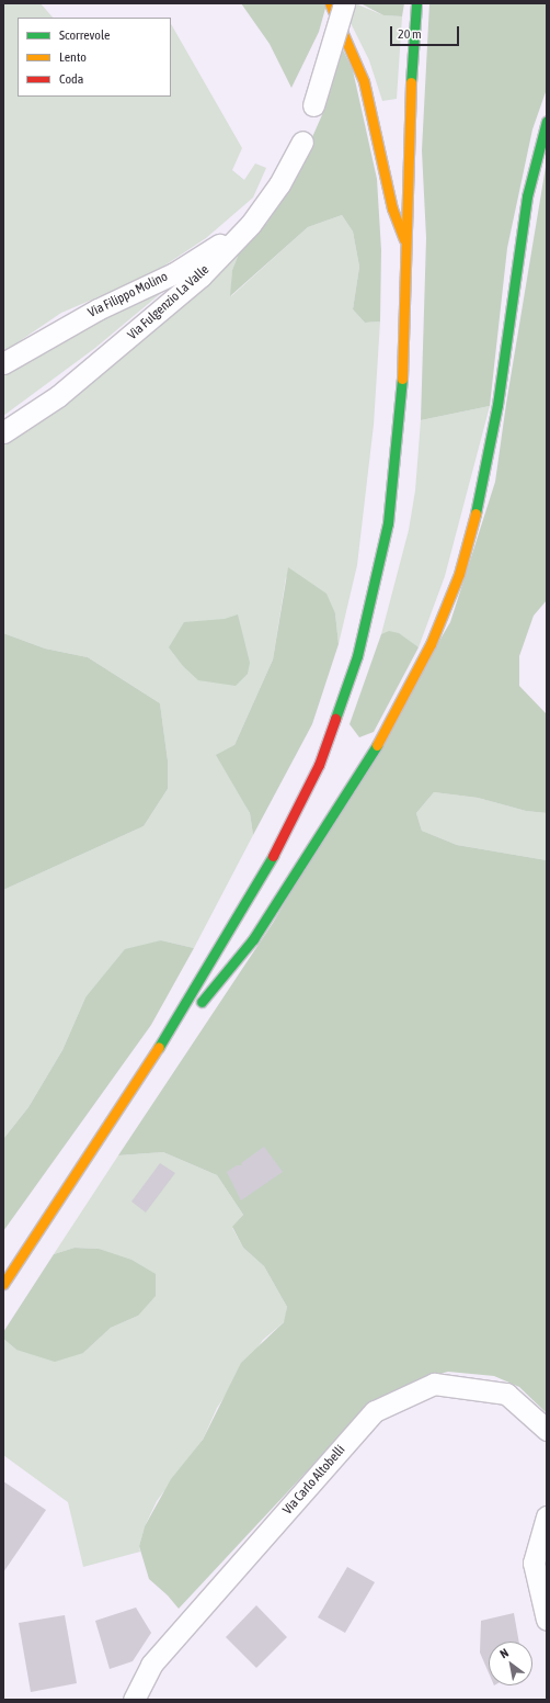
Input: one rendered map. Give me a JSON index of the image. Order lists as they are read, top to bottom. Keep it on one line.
{"streets":{"street":["Via Filippo Molino","Via Fulgenzio La Valle","Via Carlo Altobelli"]},"crossings":[["Via Filippo Molino","Via Fulgenzio La Valle"]],"legend":["Scorrevole","Lento","Coda"],"scale_bar":"20 m","north":"top left"}
